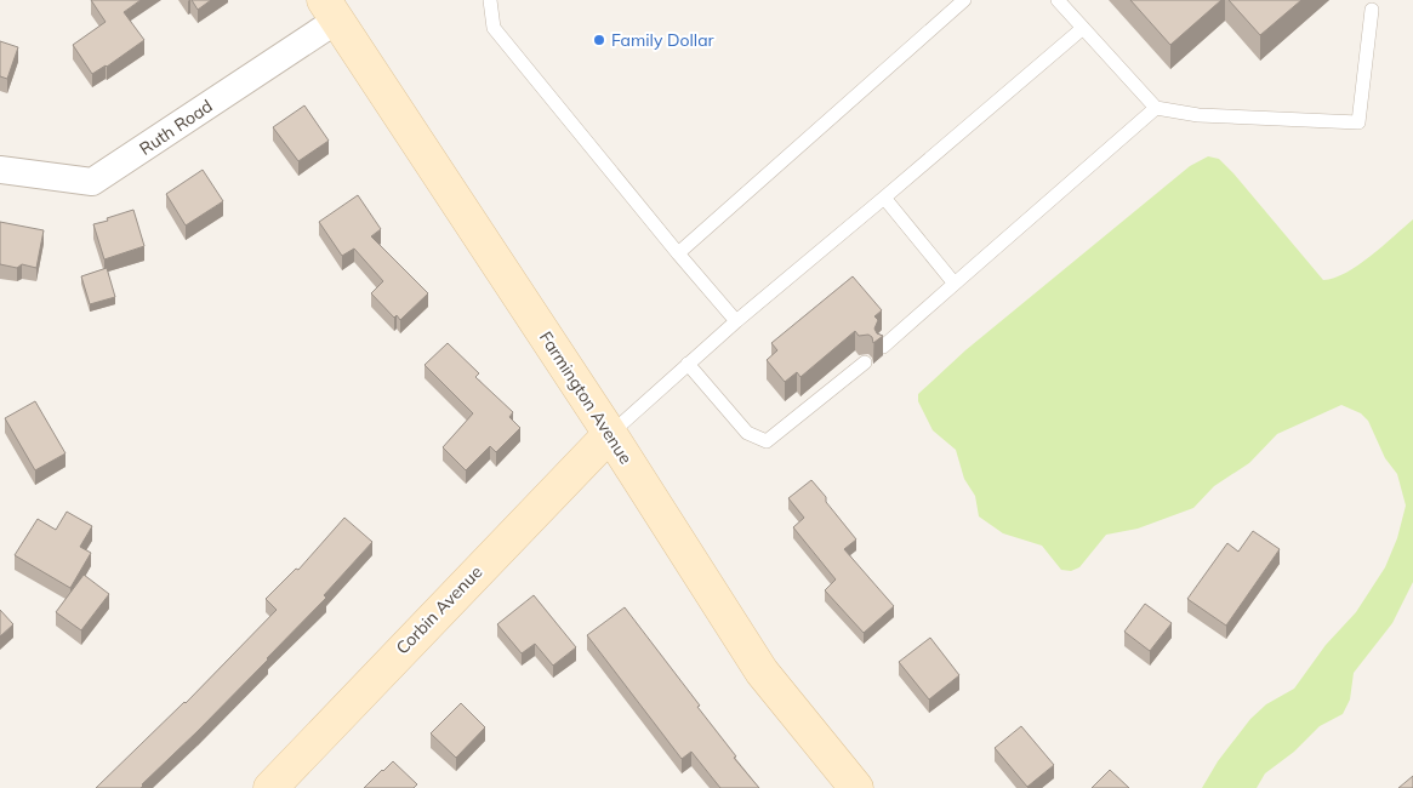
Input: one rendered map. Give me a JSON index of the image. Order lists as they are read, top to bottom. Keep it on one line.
{"streets":{"main road":["Farmington Avenue","Corbin Avenue"],"street":["Ruth Road"]},"crossings":[["Ruth Road","Farmington Avenue"],["Farmington Avenue","Corbin Avenue"]],"places":["Family Dollar"]}
